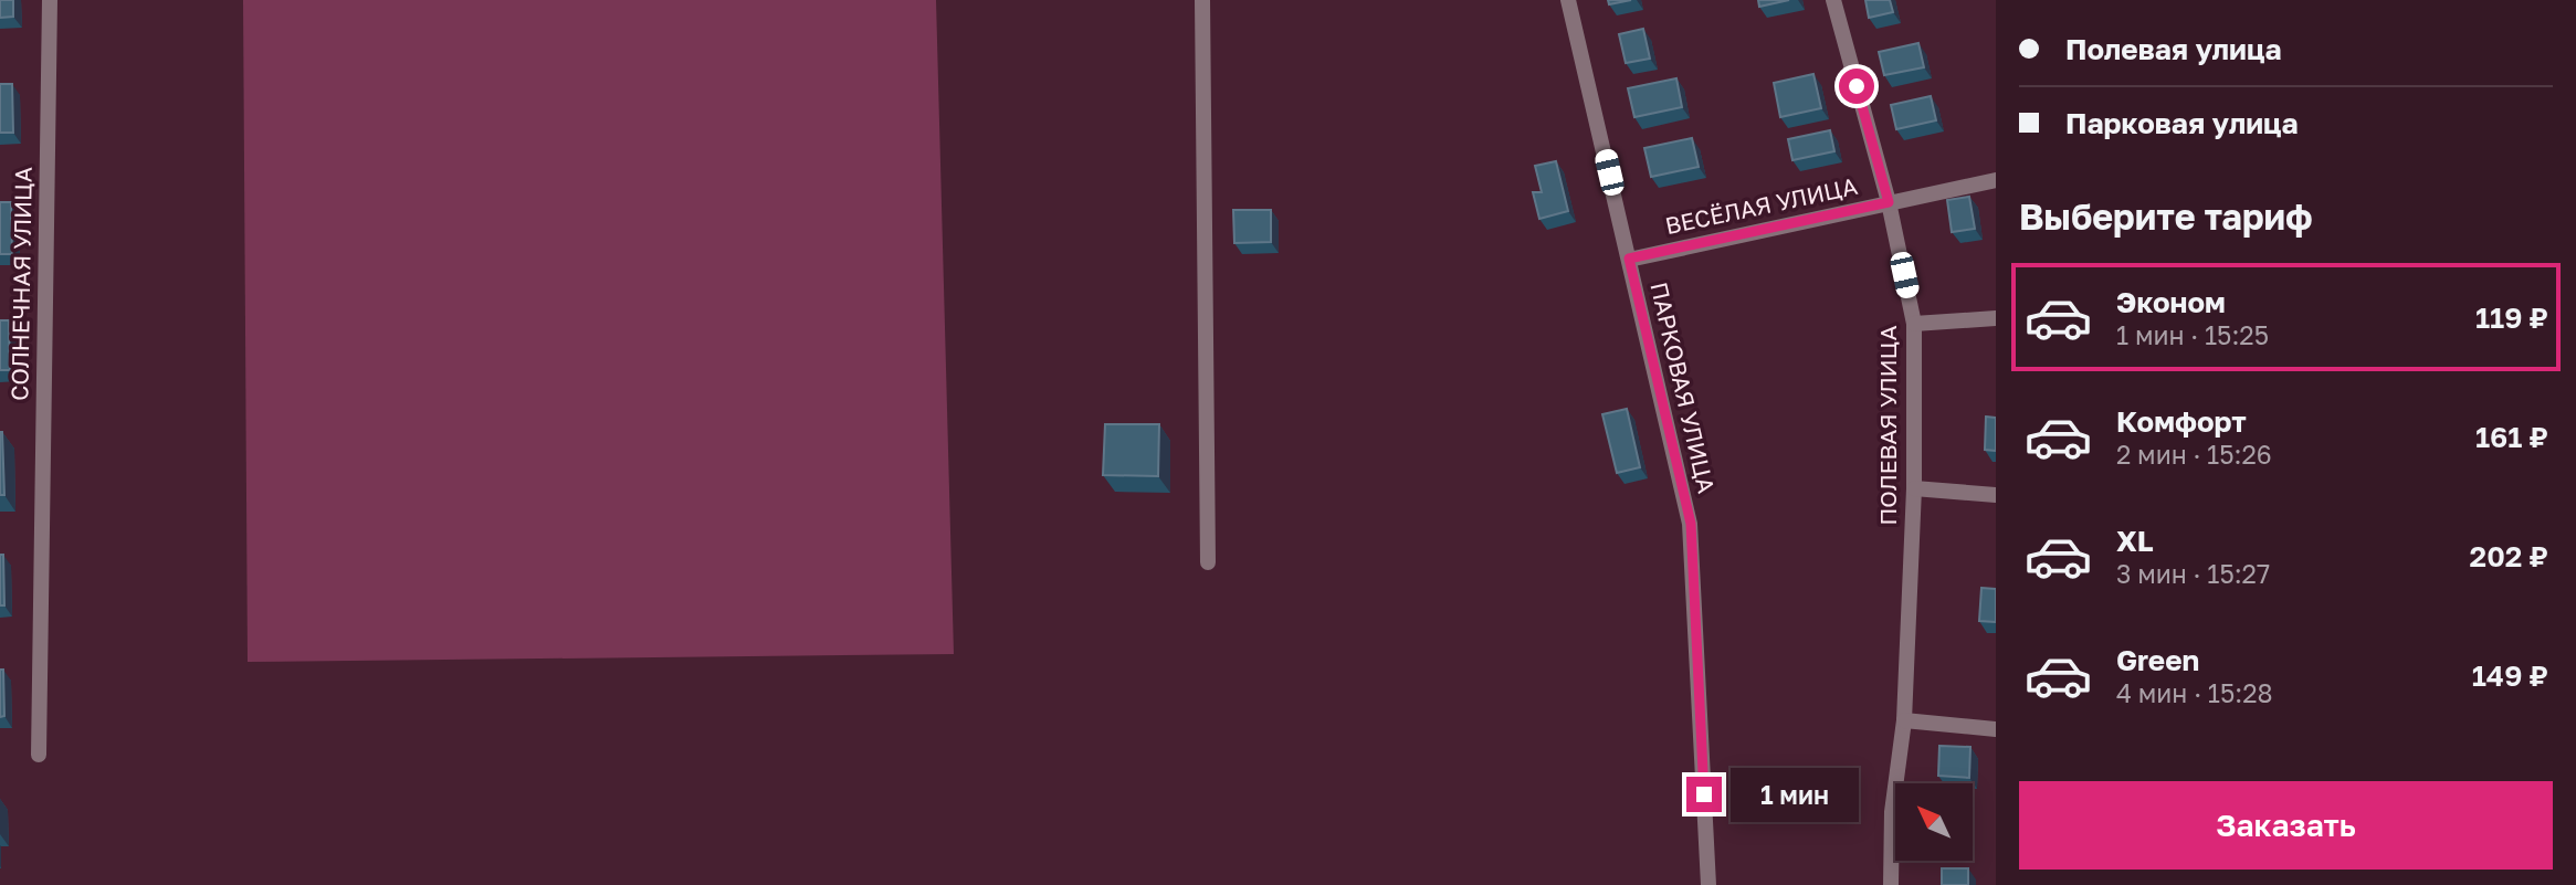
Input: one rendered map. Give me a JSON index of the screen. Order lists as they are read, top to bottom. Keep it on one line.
{"streets":{"street":["ВЕСЁЛАЯ УЛИЦА","СОЛНЕЧНАЯ УЛИЦА","ПАРКОВАЯ УЛИЦА","ПОЛЕВАЯ УЛИЦА"]},"crossings":[["ВЕСЁЛАЯ УЛИЦА","ПАРКОВАЯ УЛИЦА"],["ВЕСЁЛАЯ УЛИЦА","ПОЛЕВАЯ УЛИЦА"]],"north":"top left","page":{"banner":["Полевая улица","Парковая улица"],"heading":"Выберите тариф","list":[{"name":"Эконом","note":"1 мин · 15:25","value":"119 ₽"},{"name":"Комфорт","note":"2 мин · 15:26","value":"161 ₽"},{"name":"XL","note":"3 мин · 15:27","value":"202 ₽"},{"name":"Green","note":"4 мин · 15:28","value":"149 ₽"}],"buttons":"Заказать","bubble":"1 мин"}}
